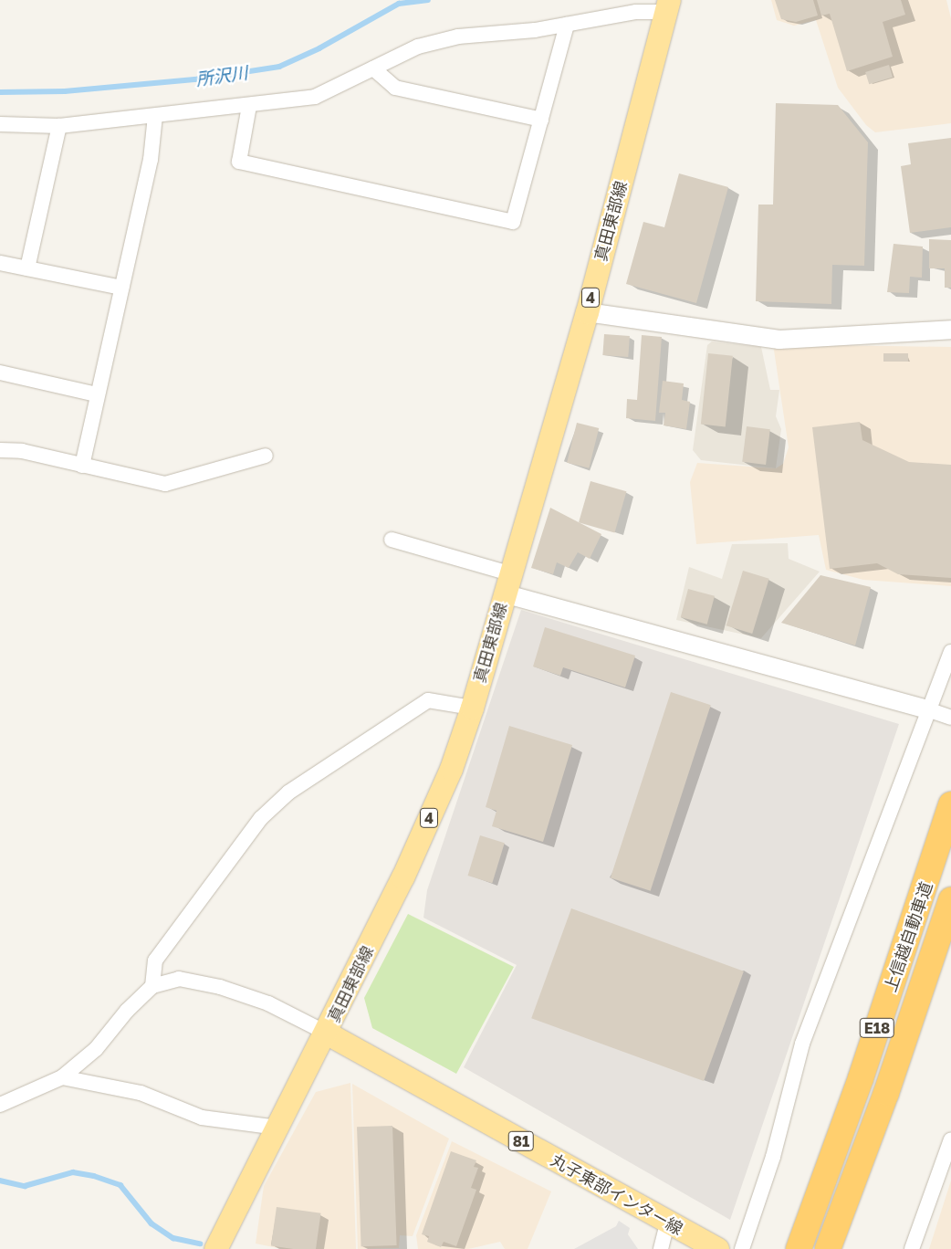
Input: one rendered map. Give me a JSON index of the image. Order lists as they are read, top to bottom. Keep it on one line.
{"streets":{"highway":["上信越自動車道","E18"],"main road":["真田東部線","4","81","丸子東部インター線"]},"crossings":[["真田東部線","丸子東部インター線"]],"water":["所沢川"]}
